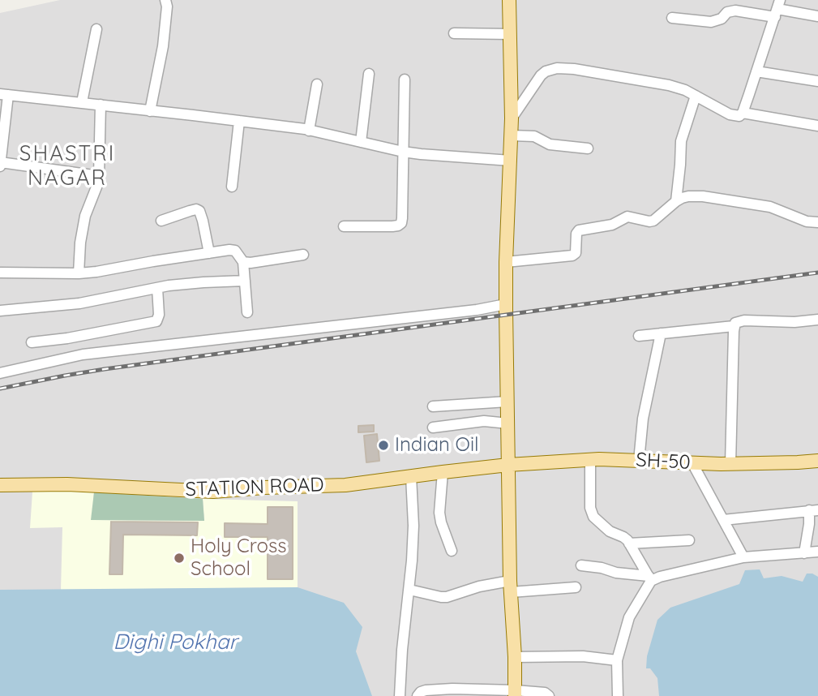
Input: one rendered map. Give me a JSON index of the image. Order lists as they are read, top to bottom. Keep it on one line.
{"streets":{"main road":["SH-50","STATION ROAD"]},"crossings":[["SH-50","STATION ROAD"]],"districts":["SHASTRI NAGAR"],"water":["Dighi Pokhar"],"places":["Indian Oil","Holy Cross School"]}
